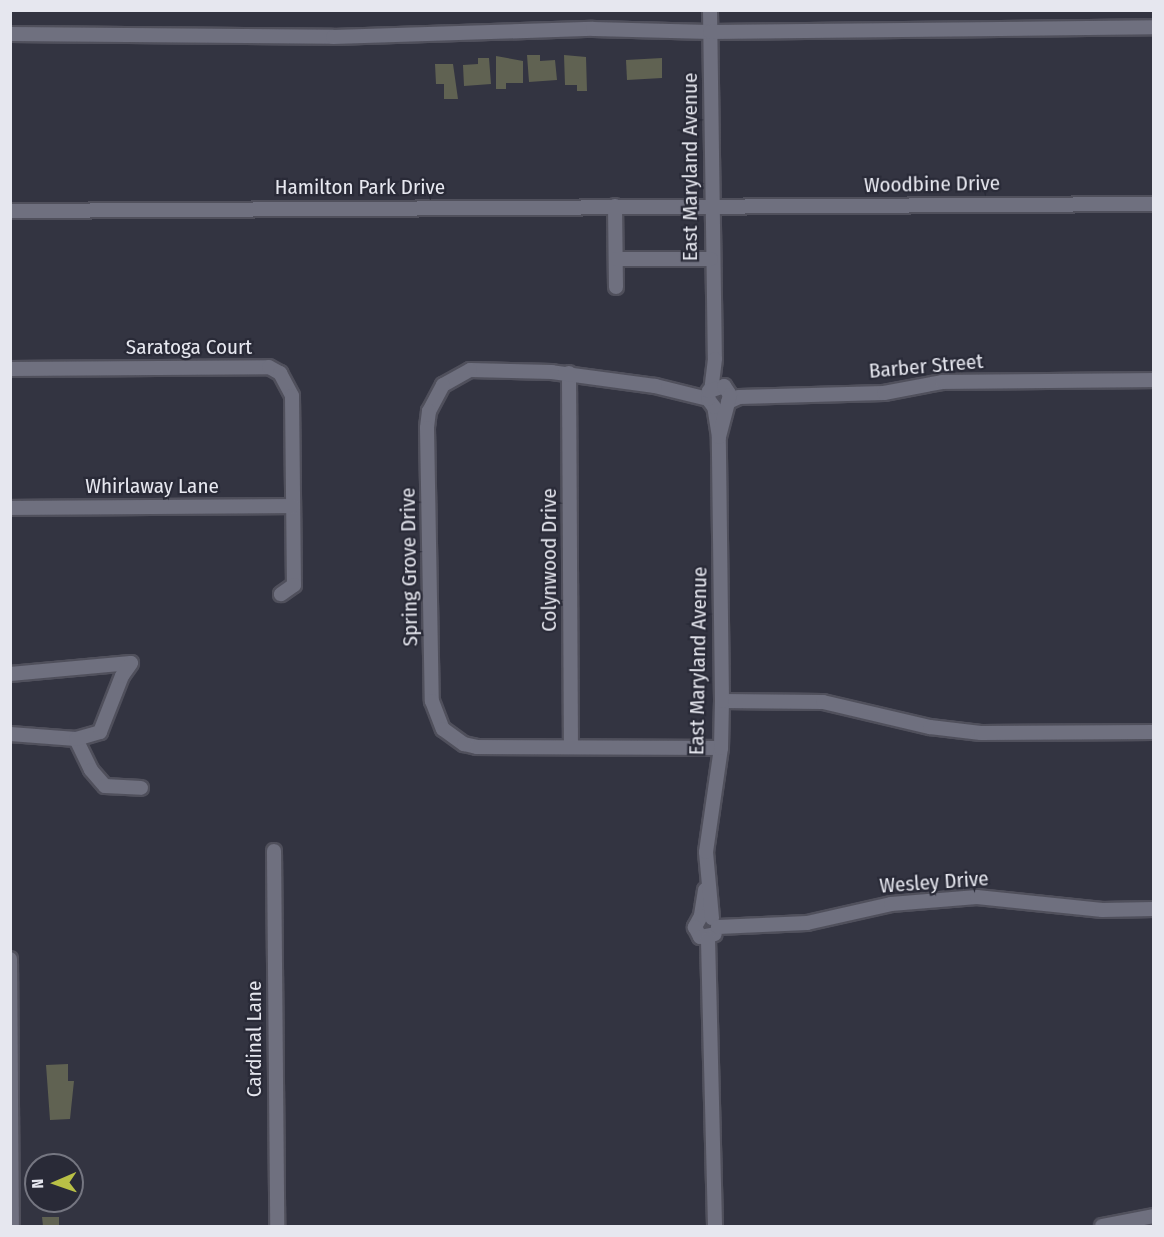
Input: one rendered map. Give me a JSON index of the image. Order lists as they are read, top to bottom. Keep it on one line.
{"streets":{"street":["East Maryland Avenue","Woodbine Drive","Hamilton Park Drive","Saratoga Court","Barber Street","Whirlaway Lane","Colynwood Drive","Spring Grove Drive","Wesley Drive","Cardinal Lane"]},"crossings":[["East Maryland Avenue","Woodbine Drive"],["East Maryland Avenue","Hamilton Park Drive"],["East Maryland Avenue","Barber Street"],["East Maryland Avenue","Spring Grove Drive"],["East Maryland Avenue","Wesley Drive"],["Woodbine Drive","Hamilton Park Drive"],["Saratoga Court","Whirlaway Lane"],["Barber Street","Spring Grove Drive"],["Colynwood Drive","Spring Grove Drive"]],"north":"left"}
